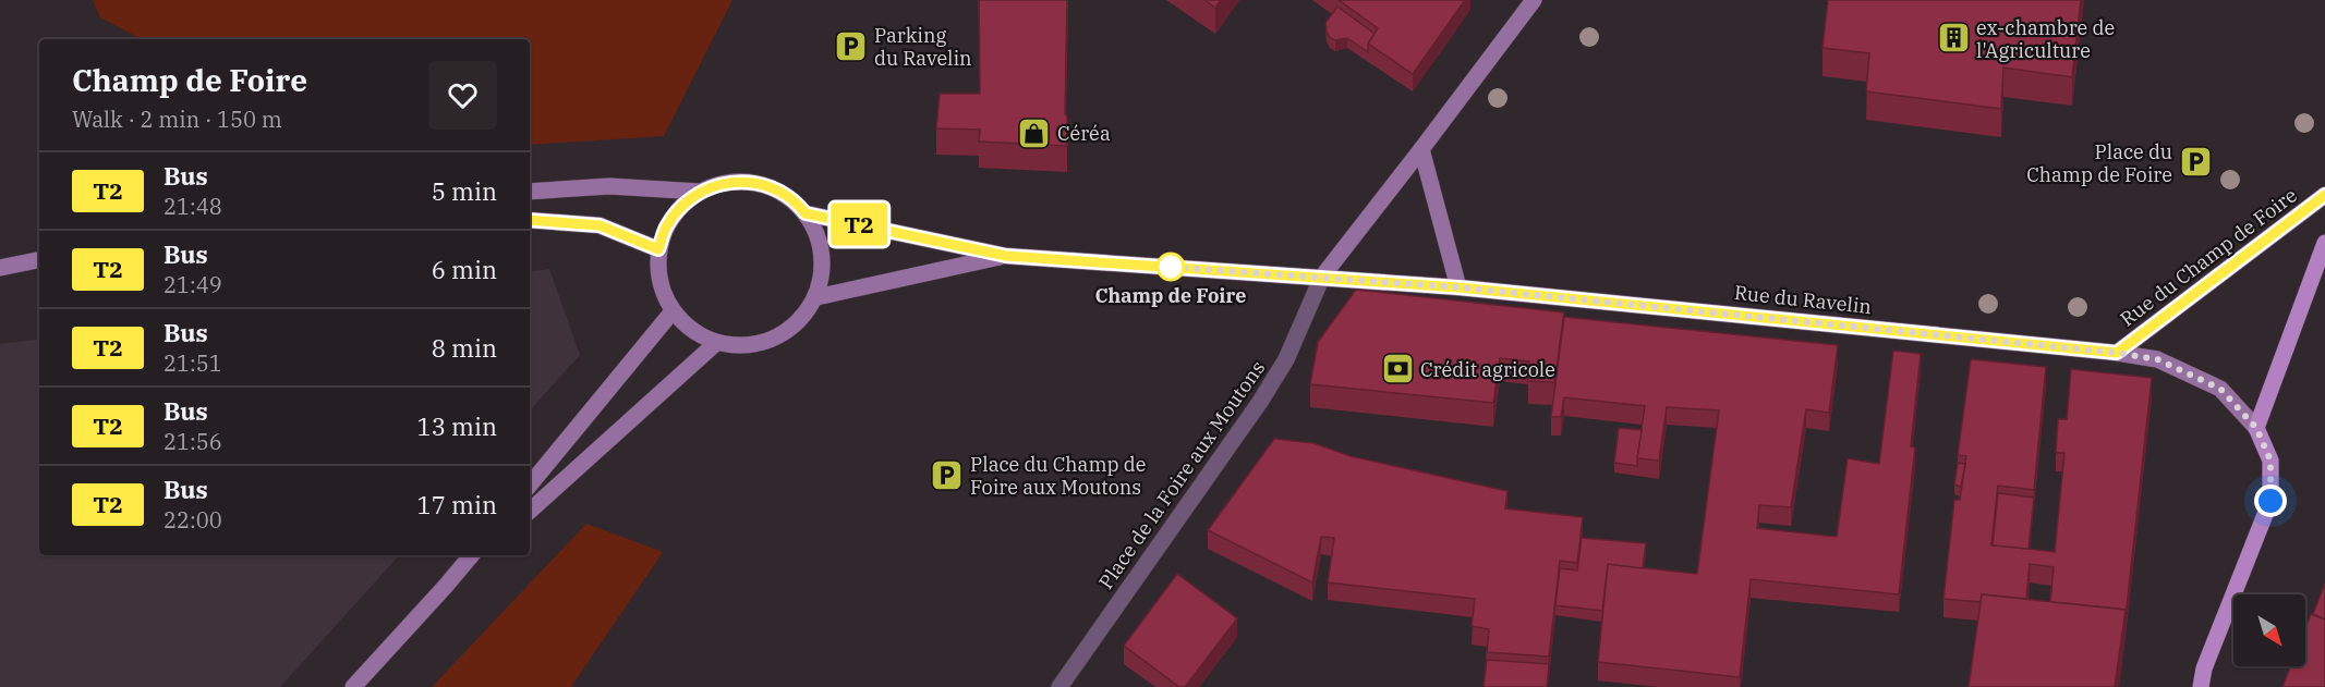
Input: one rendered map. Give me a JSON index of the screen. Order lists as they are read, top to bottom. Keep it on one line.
{"streets":{"main road":["Rue du Champ de Foire","Rue du Ravelin"],"street":["Place de la Foire aux Moutons"]},"crossings":[["Rue du Champ de Foire","Rue du Ravelin"],["Rue du Ravelin","Place de la Foire aux Moutons"]],"places":{"building":["ex-chambre de l'Agriculture"],"parking":["Parking du Ravelin","Place du Champ de Foire","Place du Champ de Foire aux Moutons"],"shop":["Céréa"],"other":["Champ de Foire"],"bank":["Crédit agricole"]},"lines":["bus line T2"],"north":"bottom right","page":{"on_map":"T2","heading":["Champ de Foire","Walk · 2 min · 150 m"],"list":[{"mark":"T2","name":"Bus","note":"21:48","value":"5 min"},{"mark":"T2","name":"Bus","note":"21:49","value":"6 min"},{"mark":"T2","name":"Bus","note":"21:51","value":"8 min"},{"mark":"T2","name":"Bus","note":"21:56","value":"13 min"},{"mark":"T2","name":"Bus","note":"22:00","value":"17 min"}]}}
